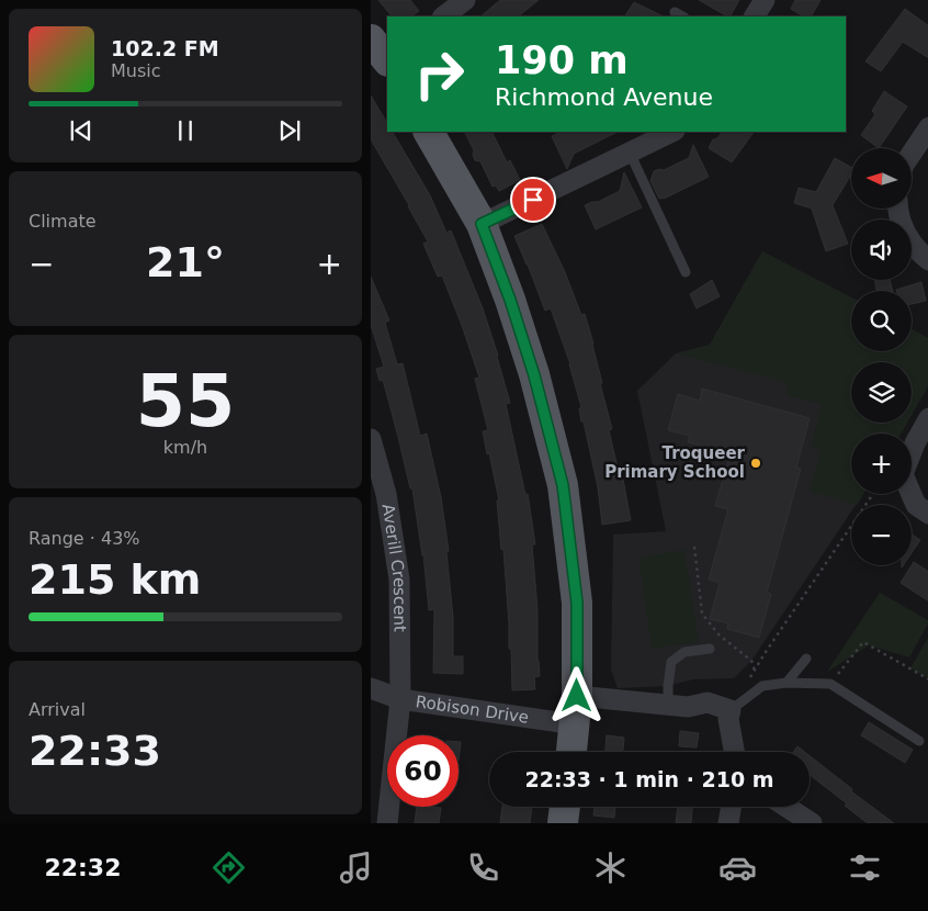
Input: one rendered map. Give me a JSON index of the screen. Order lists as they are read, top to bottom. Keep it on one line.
{"streets":{"street":["Averill Crescent","Robison Drive"]},"crossings":[["Averill Crescent","Robison Drive"]],"places":["Troqueer Primary School"],"north":"left","page":{"turn":["190 m","Richmond Avenue"],"song":["102.2 FM","Music"],"map_buttons":["+","−"],"tile":["Climate",["55","km/h"],["Range · 43%","215 km"],["Arrival","22:33"]],"heat":["−","21°","+"],"limit":"60","trip":"22:33 · 1 min · 210 m","tabs":"22:32"}}
